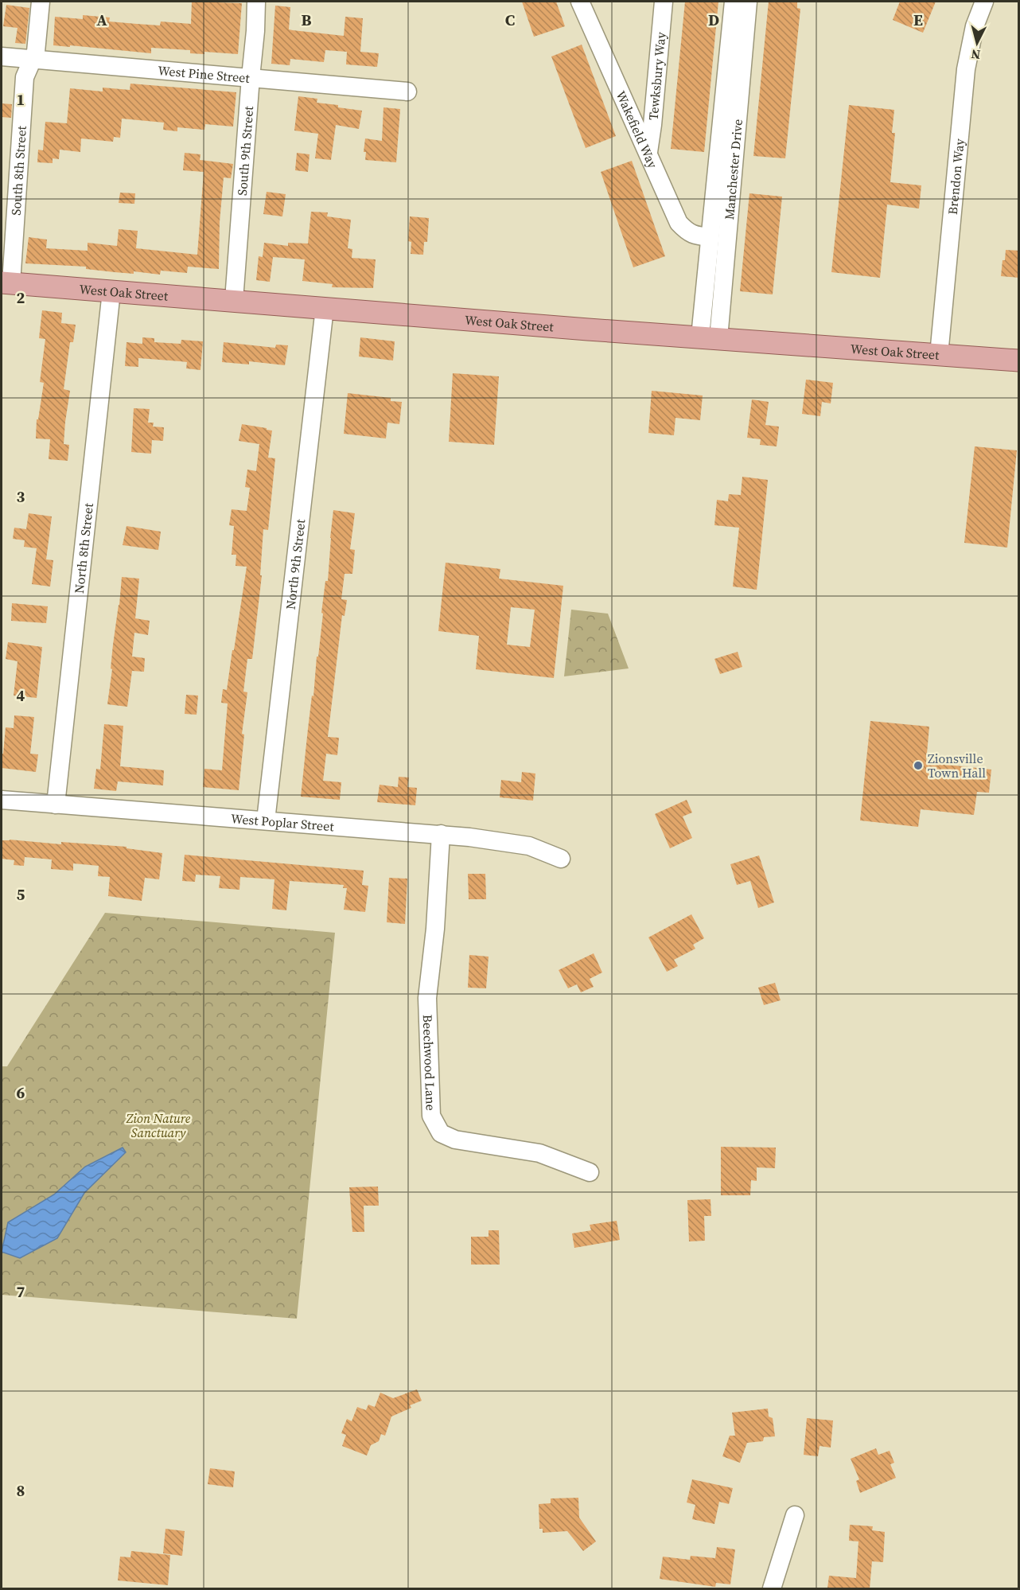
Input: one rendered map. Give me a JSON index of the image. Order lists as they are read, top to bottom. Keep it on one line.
{"streets":{"main road":["West Oak Street"],"street":["West Pine Street","Tewksbury Way","Wakefield Way","South 9th Street","South 8th Street","Manchester Drive","Brendon Way","North 8th Street","North 9th Street","West Poplar Street","Beechwood Lane"]},"crossings":[["West Pine Street","South 9th Street"],["West Pine Street","South 8th Street"],["Tewksbury Way","Wakefield Way"],["Wakefield Way","Manchester Drive"],["South 9th Street","West Oak Street"],["South 8th Street","West Oak Street"],["Manchester Drive","West Oak Street"],["Brendon Way","West Oak Street"],["West Oak Street","North 8th Street"],["West Oak Street","North 9th Street"],["North 8th Street","West Poplar Street"],["North 9th Street","West Poplar Street"],["West Poplar Street","Beechwood Lane"]],"parks":["Zion Nature Sanctuary"],"places":["Zionsville Town Hall"],"north":"bottom","grid":{"columns":["A","B","C","D","E"],"rows":["1","2","3","4","5","6","7","8"]}}
